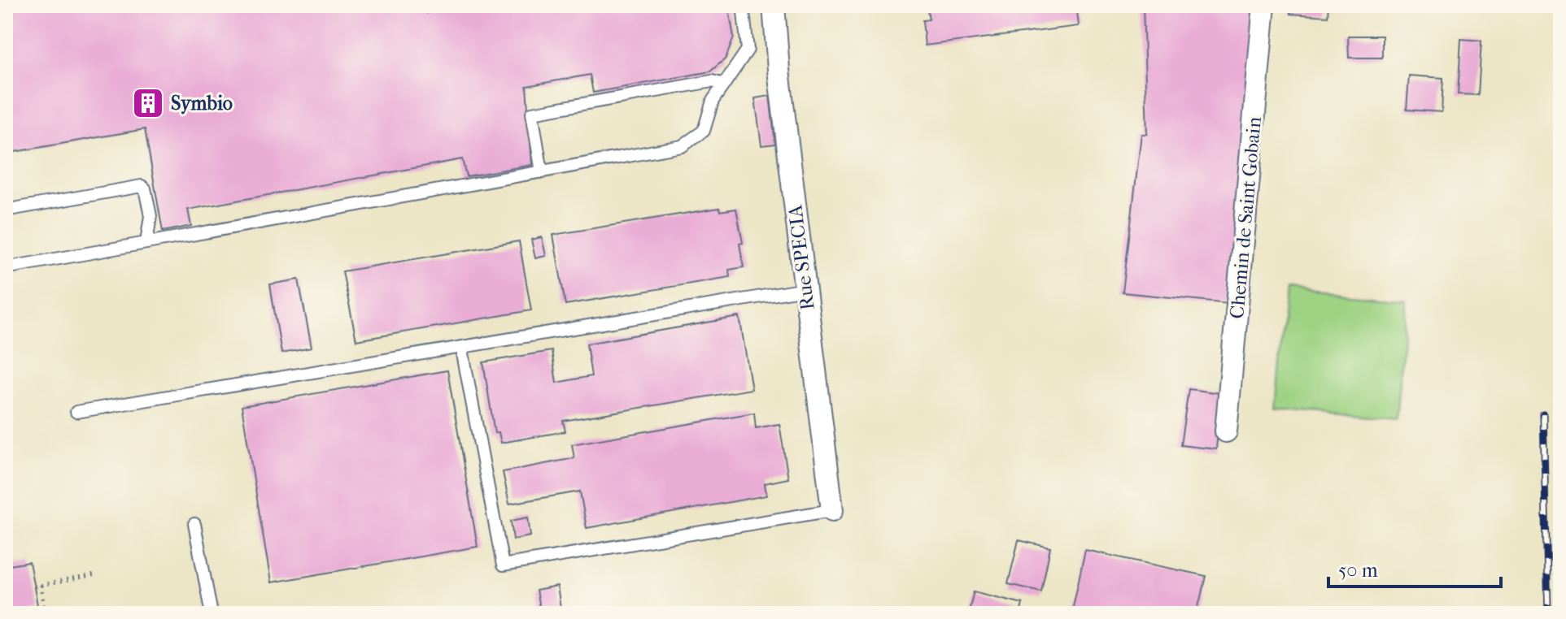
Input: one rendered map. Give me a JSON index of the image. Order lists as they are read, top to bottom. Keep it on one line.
{"streets":{"street":["Chemin de Saint Gobain","Rue SPECIA"]},"places":{"building":["Symbio"]},"scale_bar":"50 m"}
